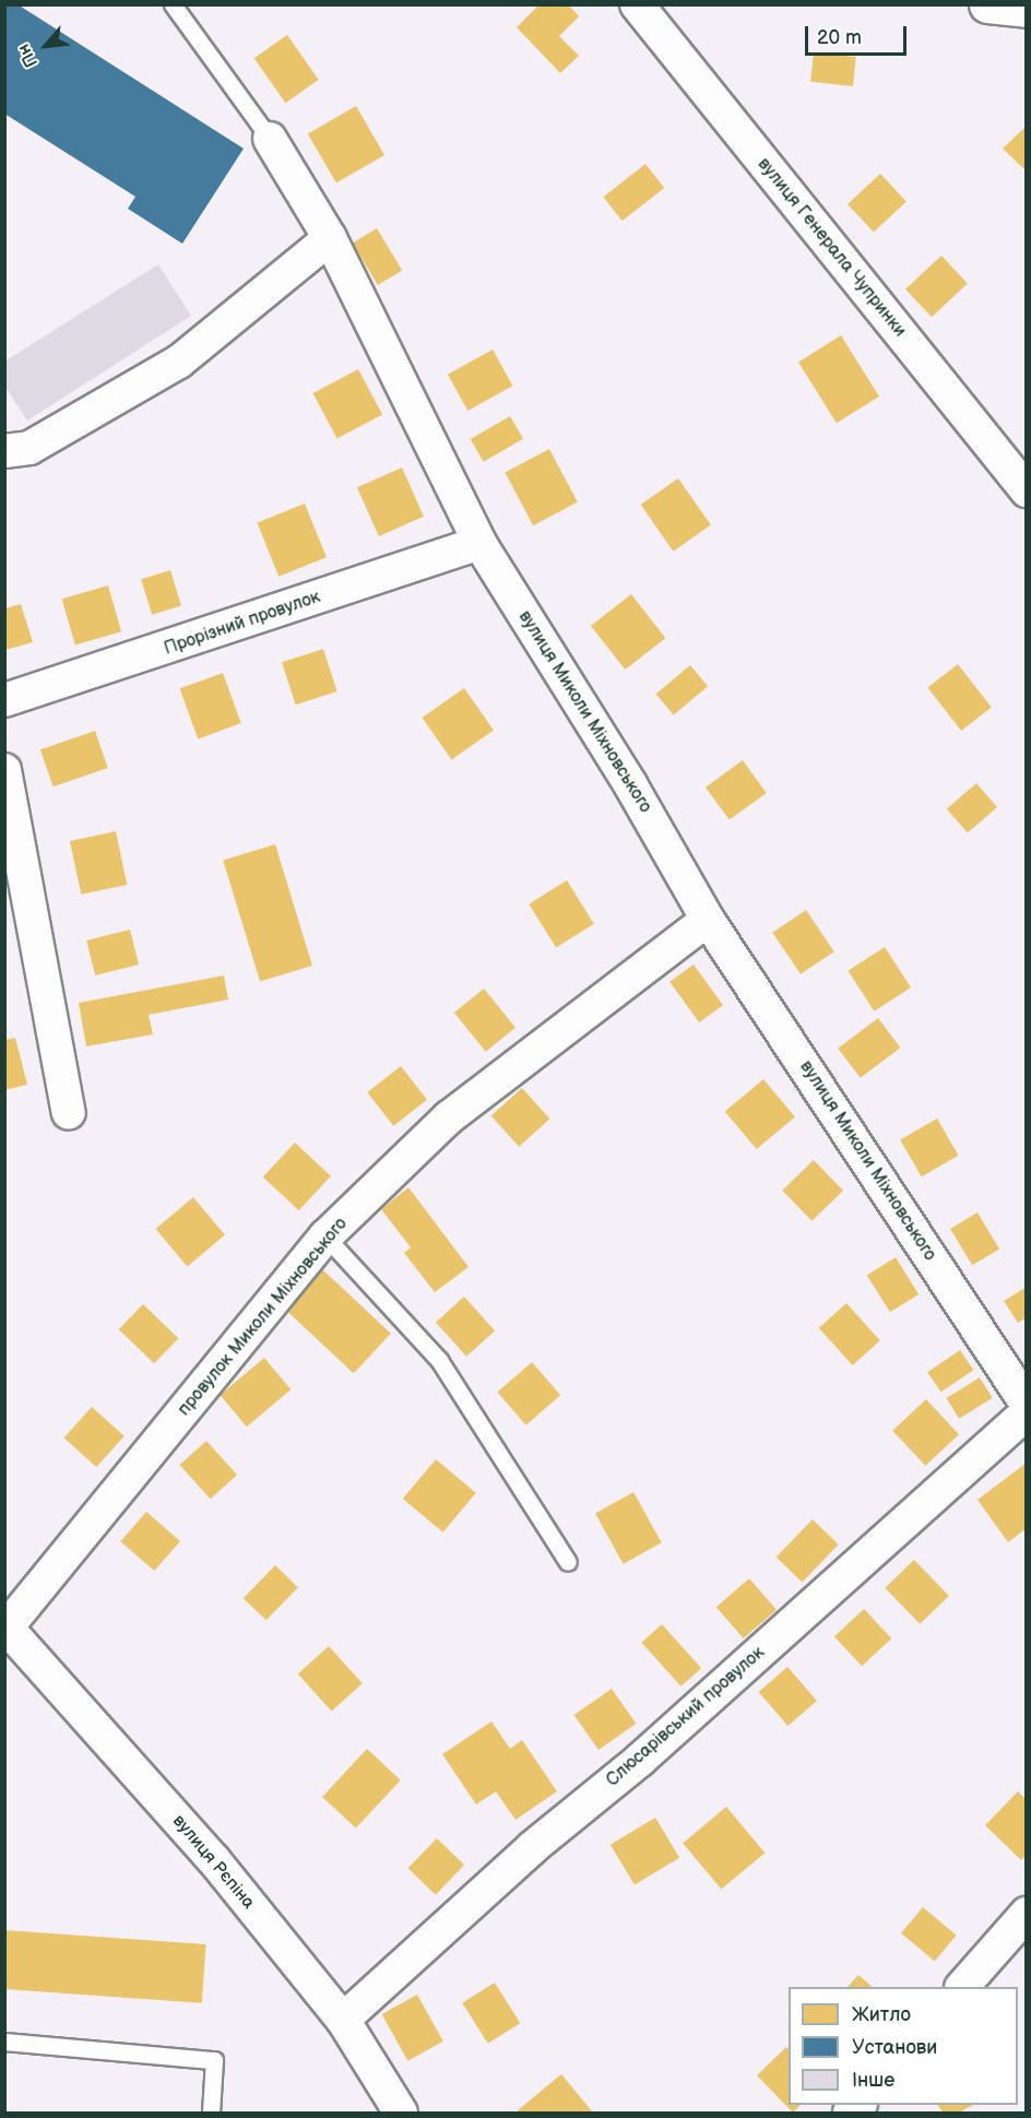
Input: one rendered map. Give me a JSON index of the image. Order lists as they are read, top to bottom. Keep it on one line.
{"streets":{"street":["вулиця Генерала Чупринки","Прорізний провулок","вулиця Миколи Міхновського","провулок Миколи Міхновського","Слюсарівський провулок","вулиця Рєпіна"]},"crossings":[["Прорізний провулок","вулиця Миколи Міхновського"],["вулиця Миколи Міхновського","провулок Миколи Міхновського"],["провулок Миколи Міхновського","вулиця Рєпіна"],["Слюсарівський провулок","вулиця Рєпіна"]],"legend":["Житло","Установи","Інше"],"scale_bar":"20 m","north":"bottom left"}
